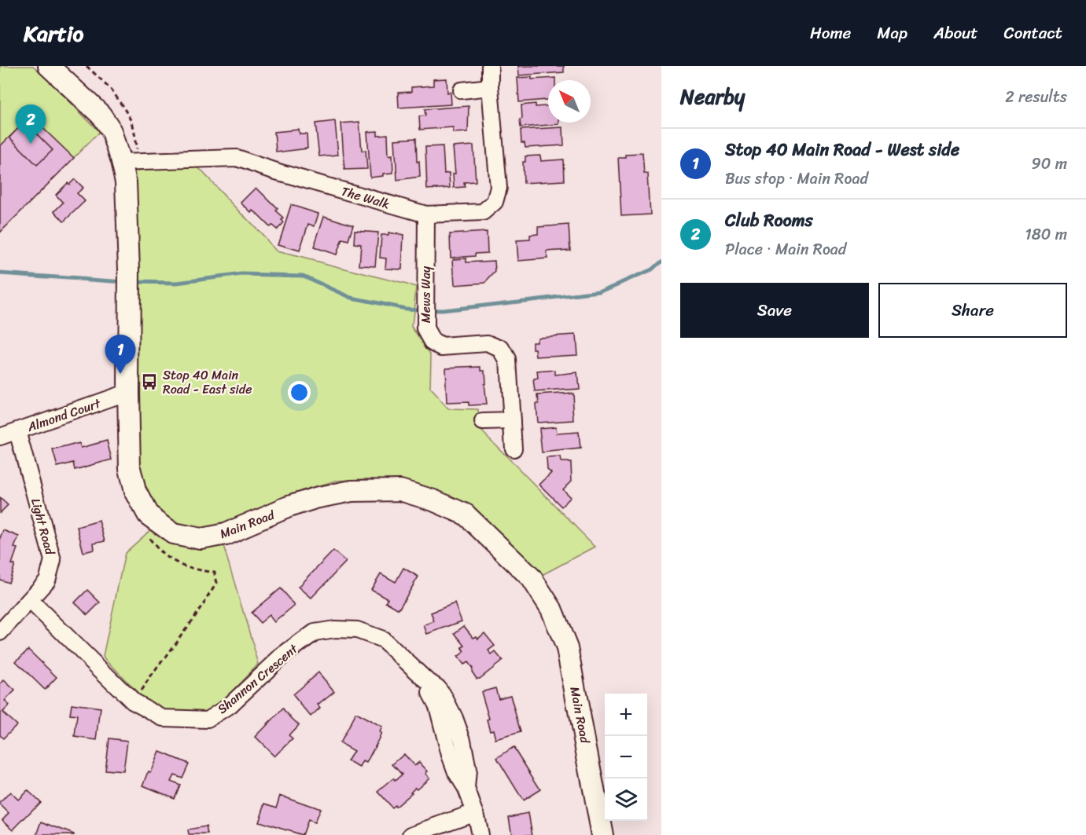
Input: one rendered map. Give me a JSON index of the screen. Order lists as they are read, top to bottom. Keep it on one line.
{"streets":{"main road":["Main Road"],"street":["The Walk","Mews Way","Almond Court","Light Road","Shannon Crescent"]},"crossings":[["The Walk","Mews Way"],["The Walk","Main Road"],["Almond Court","Main Road"],["Almond Court","Light Road"],["Light Road","Shannon Crescent"]],"places":{"bus stop":["Stop 40 Main Road - East side"]},"north":"top left","page":{"header":"Kartio","nav":["Home","Map","About","Contact"],"heading":["Nearby","2 results"],"pins":["2","1"],"list":[{"mark":"1","name":"Stop 40 Main Road - West side","note":"Bus stop · Main Road","value":"90 m"},{"mark":"2","name":"Club Rooms","note":"Place · Main Road","value":"180 m"}],"buttons":["Save","Share"],"map_buttons":["+","−"]}}
